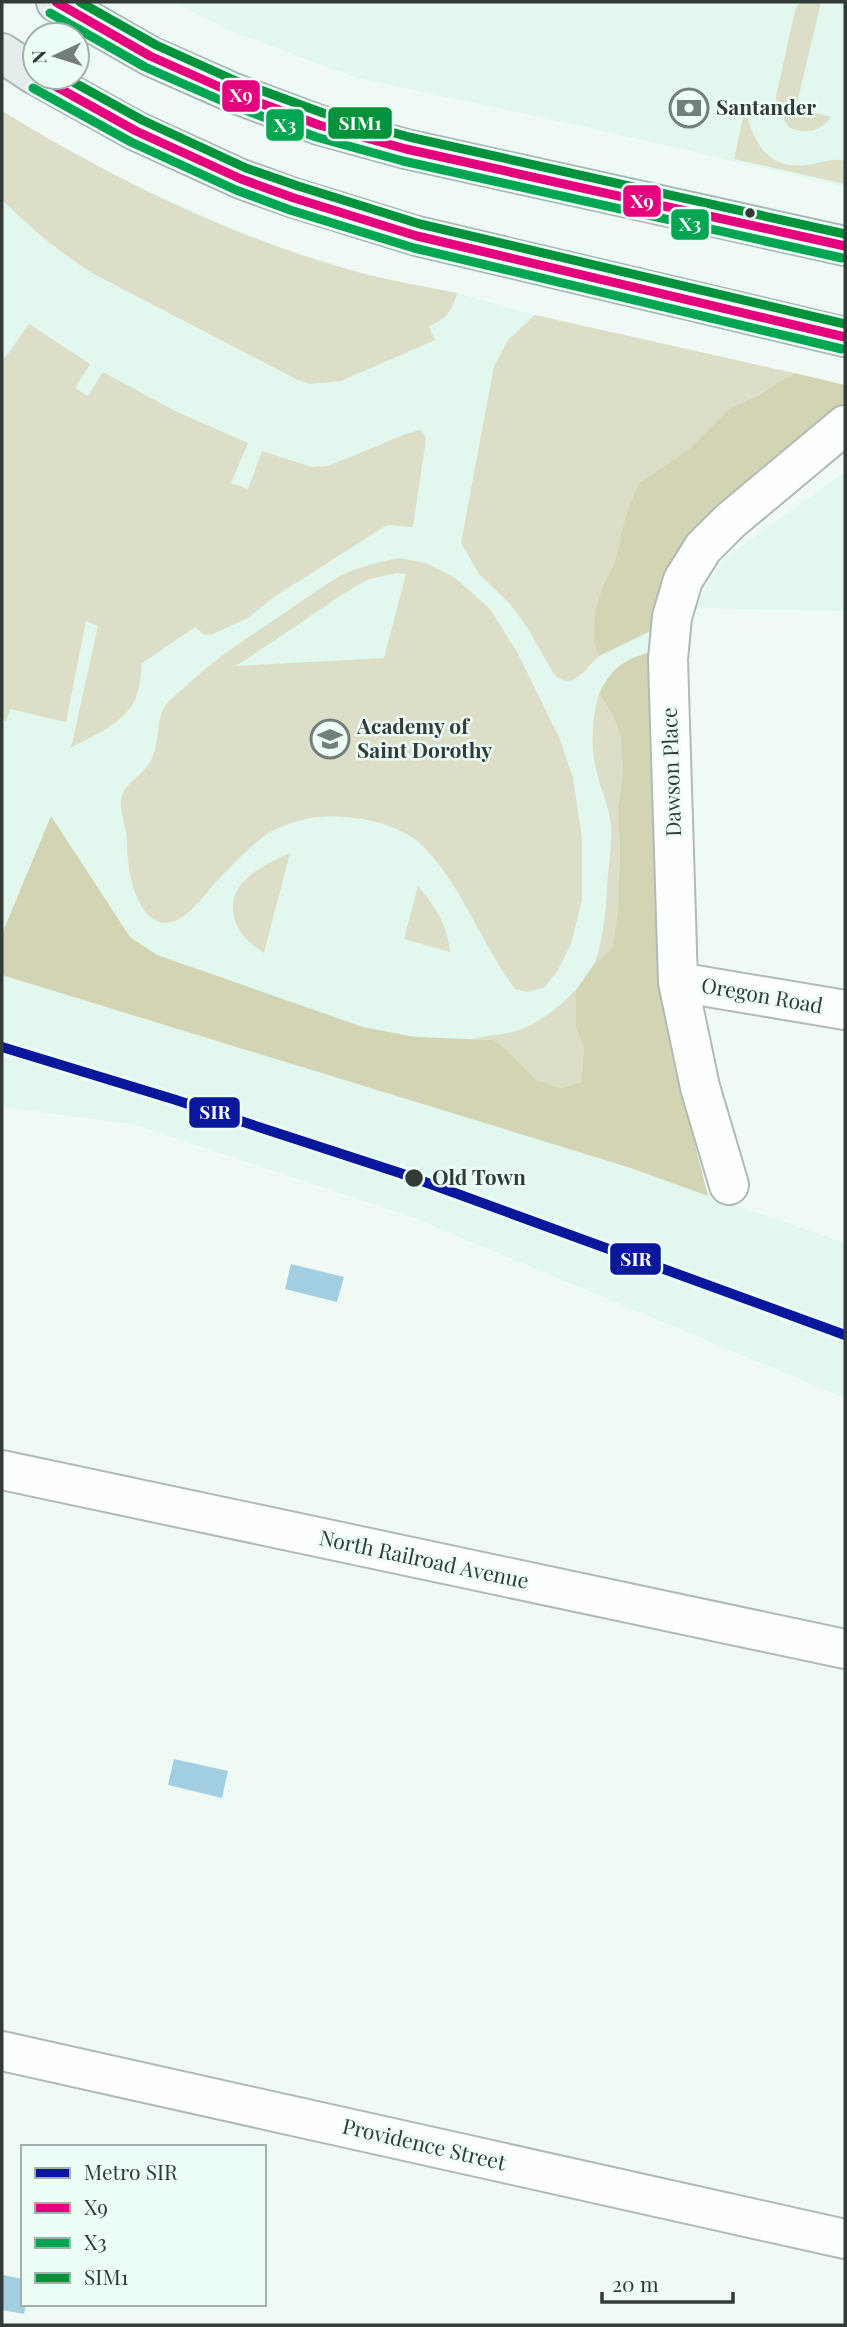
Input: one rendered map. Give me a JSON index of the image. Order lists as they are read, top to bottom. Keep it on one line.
{"streets":{"street":["Dawson Place","Oregon Road","North Railroad Avenue","Providence Street"]},"crossings":[["Dawson Place","Oregon Road"]],"places":{"bank":["Santander"],"school or university":["Academy of Saint Dorothy"],"other":["Old Town"]},"lines":["transit line X9","transit line SIM1","transit line X3","metro line SIR"],"legend":["Metro SIR","X9","X3","SIM1"],"scale_bar":"20 m","north":"left"}
